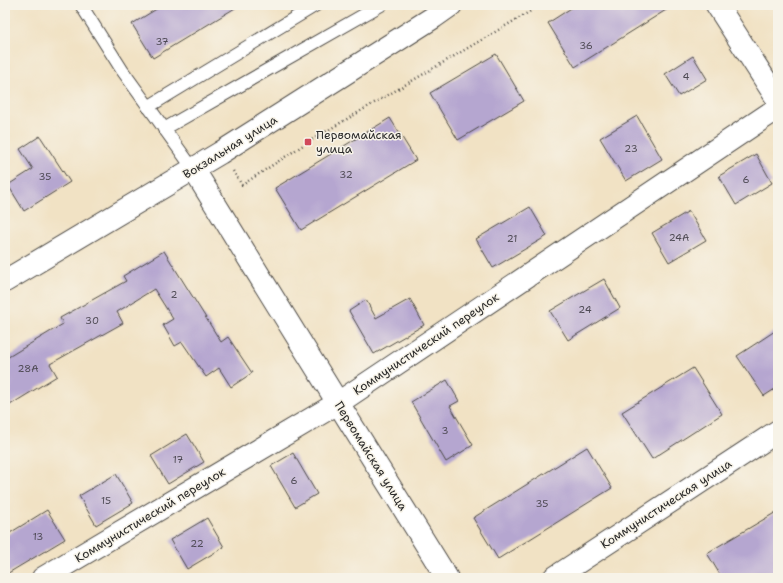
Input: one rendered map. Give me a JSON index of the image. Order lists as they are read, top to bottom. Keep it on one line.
{"streets":{"street":["Вокзальная улица","Коммунистический переулок","Первомайская улица","Коммунистическая улица"]},"crossings":[["Вокзальная улица","Первомайская улица"],["Коммунистический переулок","Первомайская улица"]],"places":{"transit":["Первомайская улица"]},"house_numbers":["37","36","4","23","32","35","6","24А","21","2","24","30","28А","3","17","6","15","35","13","22"]}
